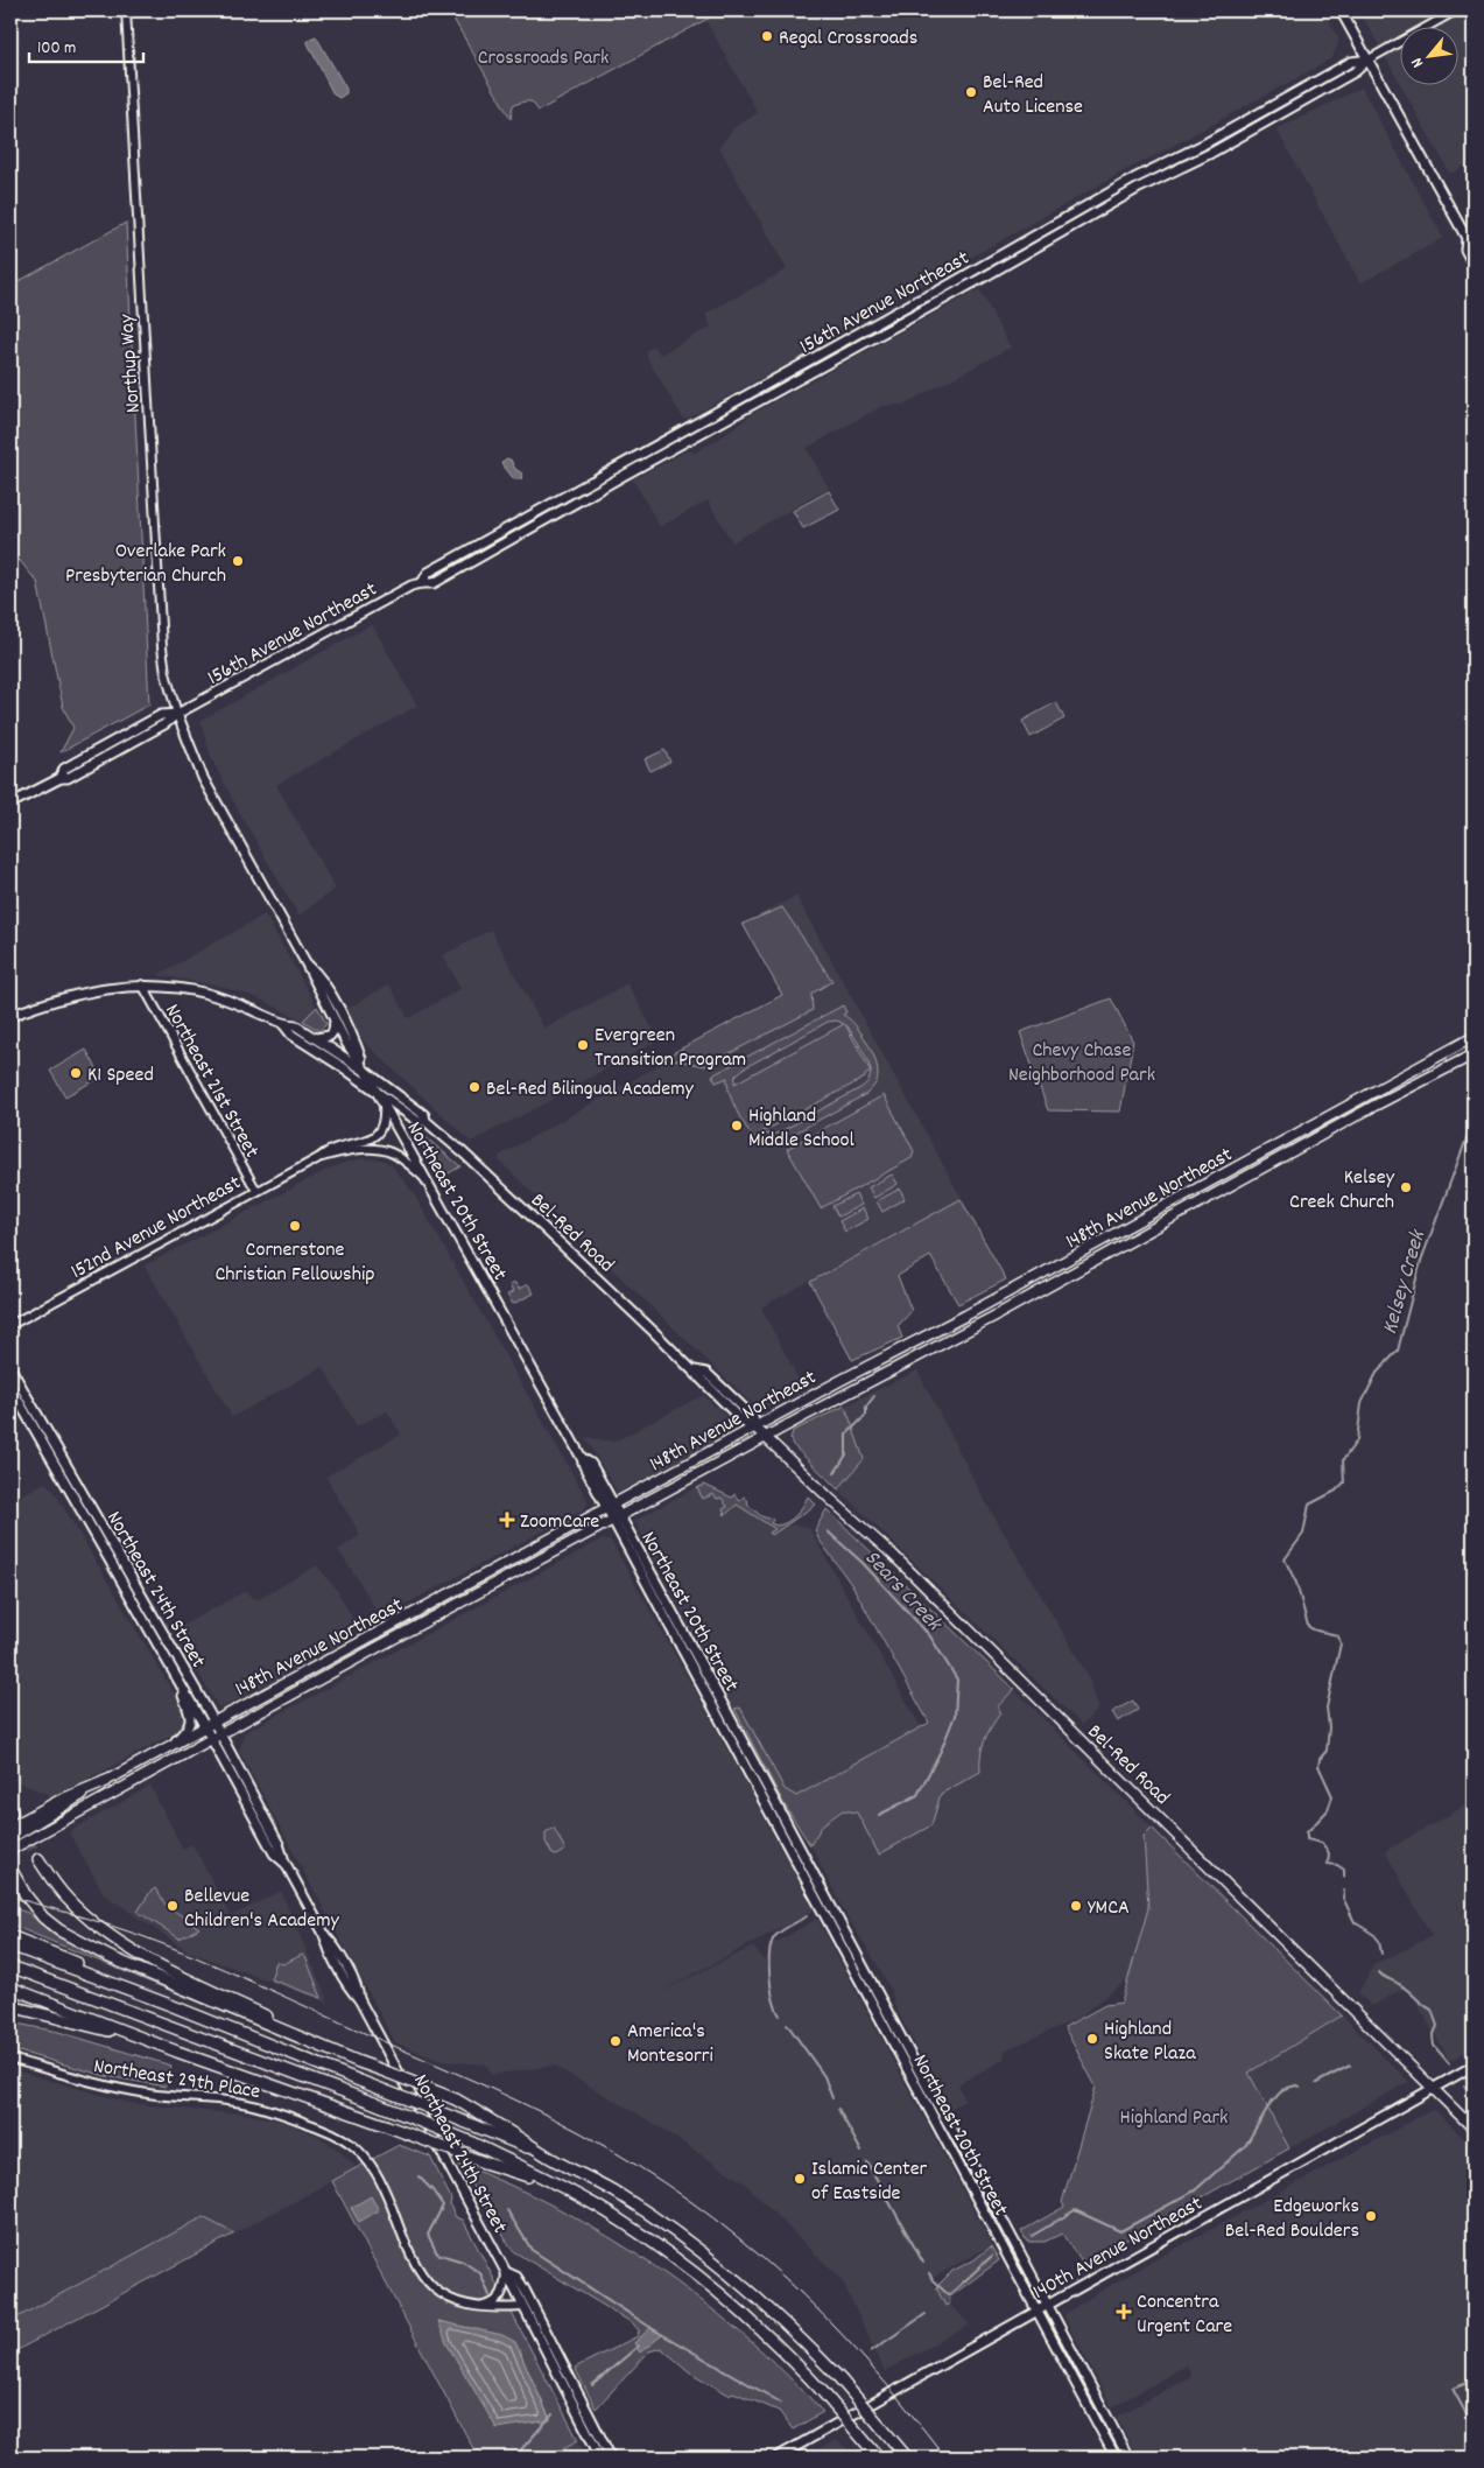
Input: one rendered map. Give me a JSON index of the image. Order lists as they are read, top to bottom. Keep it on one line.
{"streets":{"main road":["156th Avenue Northeast","148th Avenue Northeast","Northeast 20th Street","Bel-Red Road","Northeast 24th Street","140th Avenue Northeast"],"street":["Northup Way","Northeast 21st Street","152nd Avenue Northeast","Northeast 29th Place"]},"crossings":[["156th Avenue Northeast","Northup Way"],["156th Avenue Northeast","Northeast 20th Street"],["Northup Way","Northeast 20th Street"],["Northeast 21st Street","152nd Avenue Northeast"],["Northeast 21st Street","Bel-Red Road"],["148th Avenue Northeast","Northeast 20th Street"],["148th Avenue Northeast","Bel-Red Road"],["148th Avenue Northeast","Northeast 24th Street"],["Northeast 20th Street","Bel-Red Road"],["Northeast 20th Street","140th Avenue Northeast"],["Bel-Red Road","140th Avenue Northeast"]],"water":["Kelsey Creek","Sears Creek"],"parks":["Crossroads Park","Chevy Chase Neighborhood Park","Highland Park"],"places":{"other":["Regal Crossroads","Bel-Red Auto License","Overlake Park Presbyterian Church","Evergreen Transition Program","K1 Speed","Bel-Red Bilingual Academy","Highland Middle School","Kelsey Creek Church","Cornerstone Christian Fellowship","Bellevue Children's Academy","YMCA","Highland Skate Plaza","America's Montesorri","Islamic Center of Eastside","Edgeworks Bel-Red Boulders"],"health":["ZoomCare","Concentra Urgent Care"]},"scale_bar":"100 m","north":"bottom left"}
